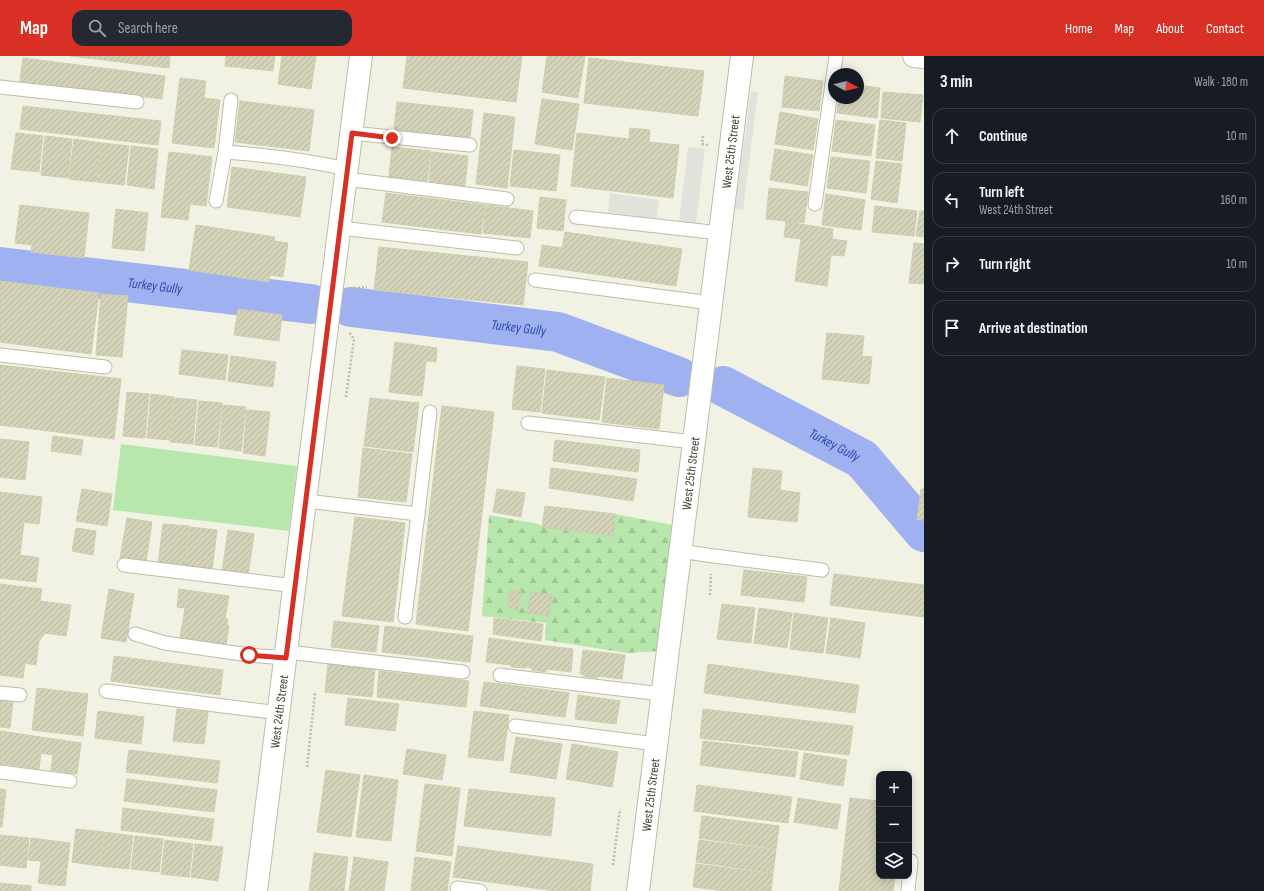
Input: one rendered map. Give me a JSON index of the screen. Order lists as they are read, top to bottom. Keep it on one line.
{"streets":{"street":["West 25th Street","West 24th Street"]},"water":["Turkey Gully"],"north":"right","page":{"header":"Map","search":"Search here","nav":["Home","Map","About","Contact"],"heading":["3 min","Walk · 180 m"],"list":[["Continue","10 m"],["Turn left","West 24th Street","160 m"],["Turn right","10 m"],"Arrive at destination"],"map_buttons":["+","−"]}}
